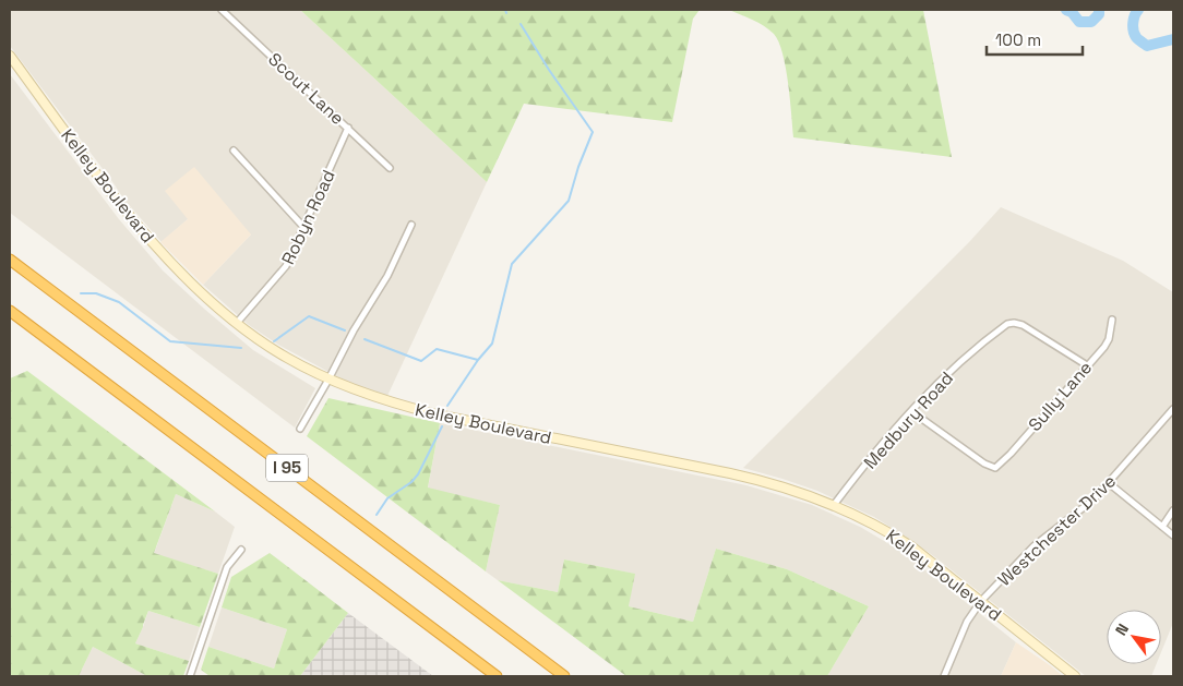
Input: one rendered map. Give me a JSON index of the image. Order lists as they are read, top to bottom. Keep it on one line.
{"streets":{"highway":["I 95"],"main road":["Kelley Boulevard"],"street":["Scout Lane","Robyn Road","Sully Lane","Medbury Road","Westchester Drive"]},"crossings":[["Scout Lane","Robyn Road"],["Kelley Boulevard","Robyn Road"],["Kelley Boulevard","Medbury Road"],["Kelley Boulevard","Westchester Drive"],["Sully Lane","Medbury Road"]],"scale_bar":"100 m","north":"top left"}
